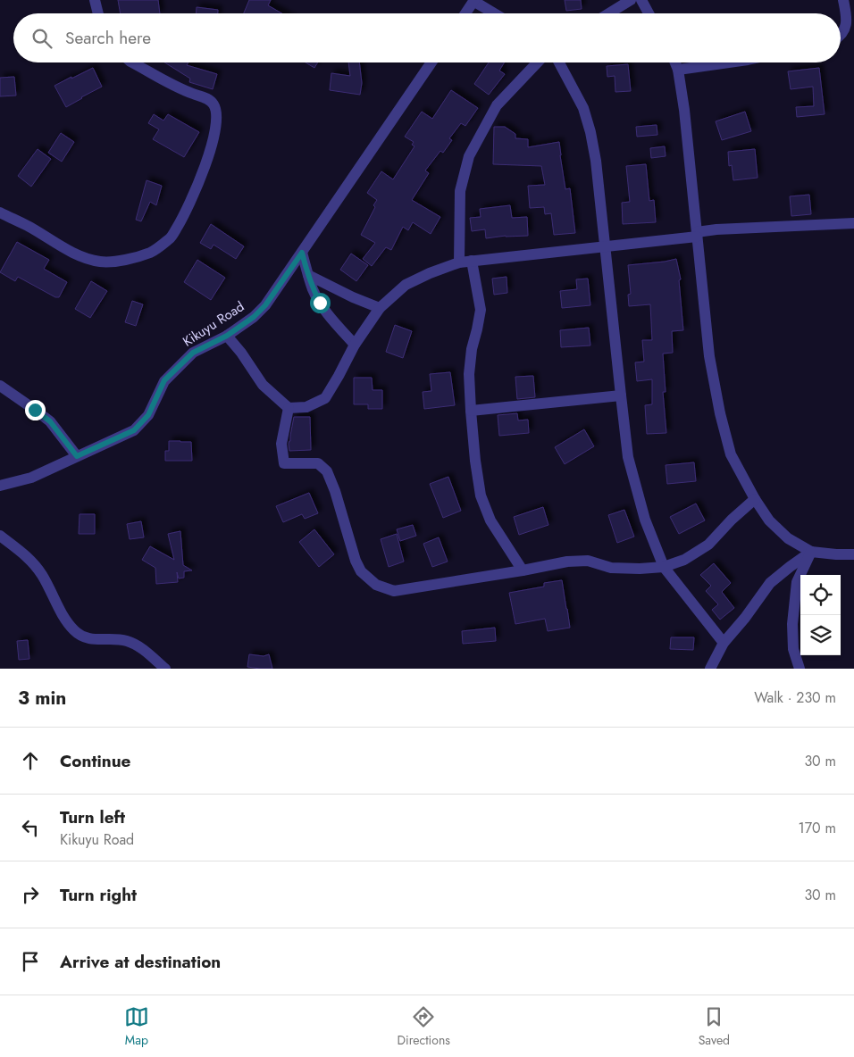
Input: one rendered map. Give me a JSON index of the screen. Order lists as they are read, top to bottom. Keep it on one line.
{"streets":{"street":["Kikuyu Road"]},"page":{"search":"Search here","heading":["3 min","Walk · 230 m"],"list":[["Continue","30 m"],["Turn left","Kikuyu Road","170 m"],["Turn right","30 m"],"Arrive at destination"],"nav":["Map","Directions","Saved"]}}
